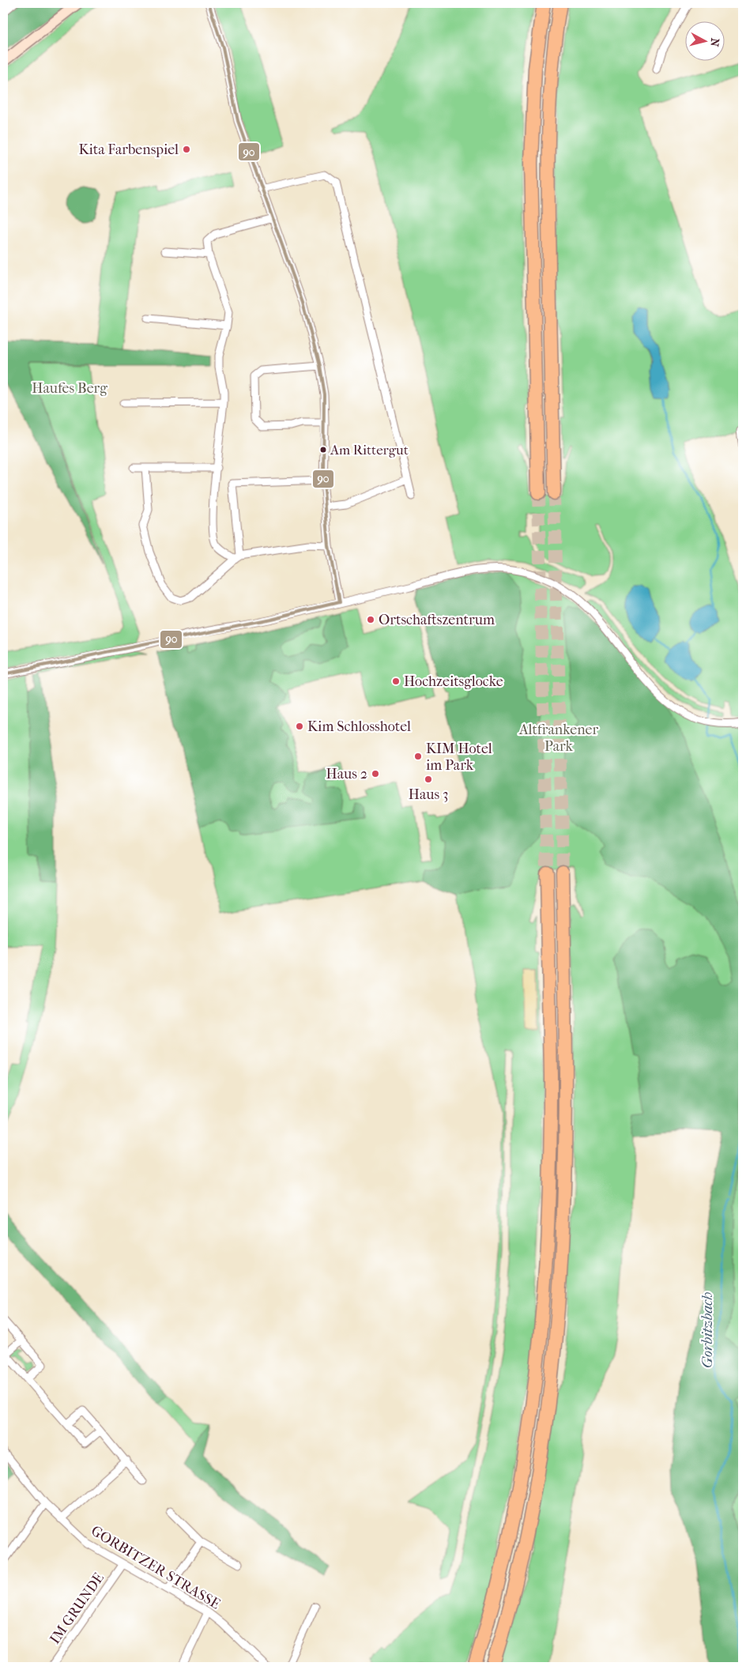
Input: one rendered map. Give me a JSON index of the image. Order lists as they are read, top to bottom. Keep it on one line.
{"streets":{"street":["GORBITZER STRASSE","IM GRUNDE"]},"crossings":[["GORBITZER STRASSE","IM GRUNDE"]],"water":["Gorbitzbach"],"parks":["Haufes Berg","Altfrankener Park"],"places":["Kita Farbenspiel","Am Rittergut","Ortschaftszentrum","Hochzeitsglocke","Kim Schlosshotel","KIM Hotel im Park","Haus 2","Haus 3"],"lines":["transit line 90"],"north":"right"}
